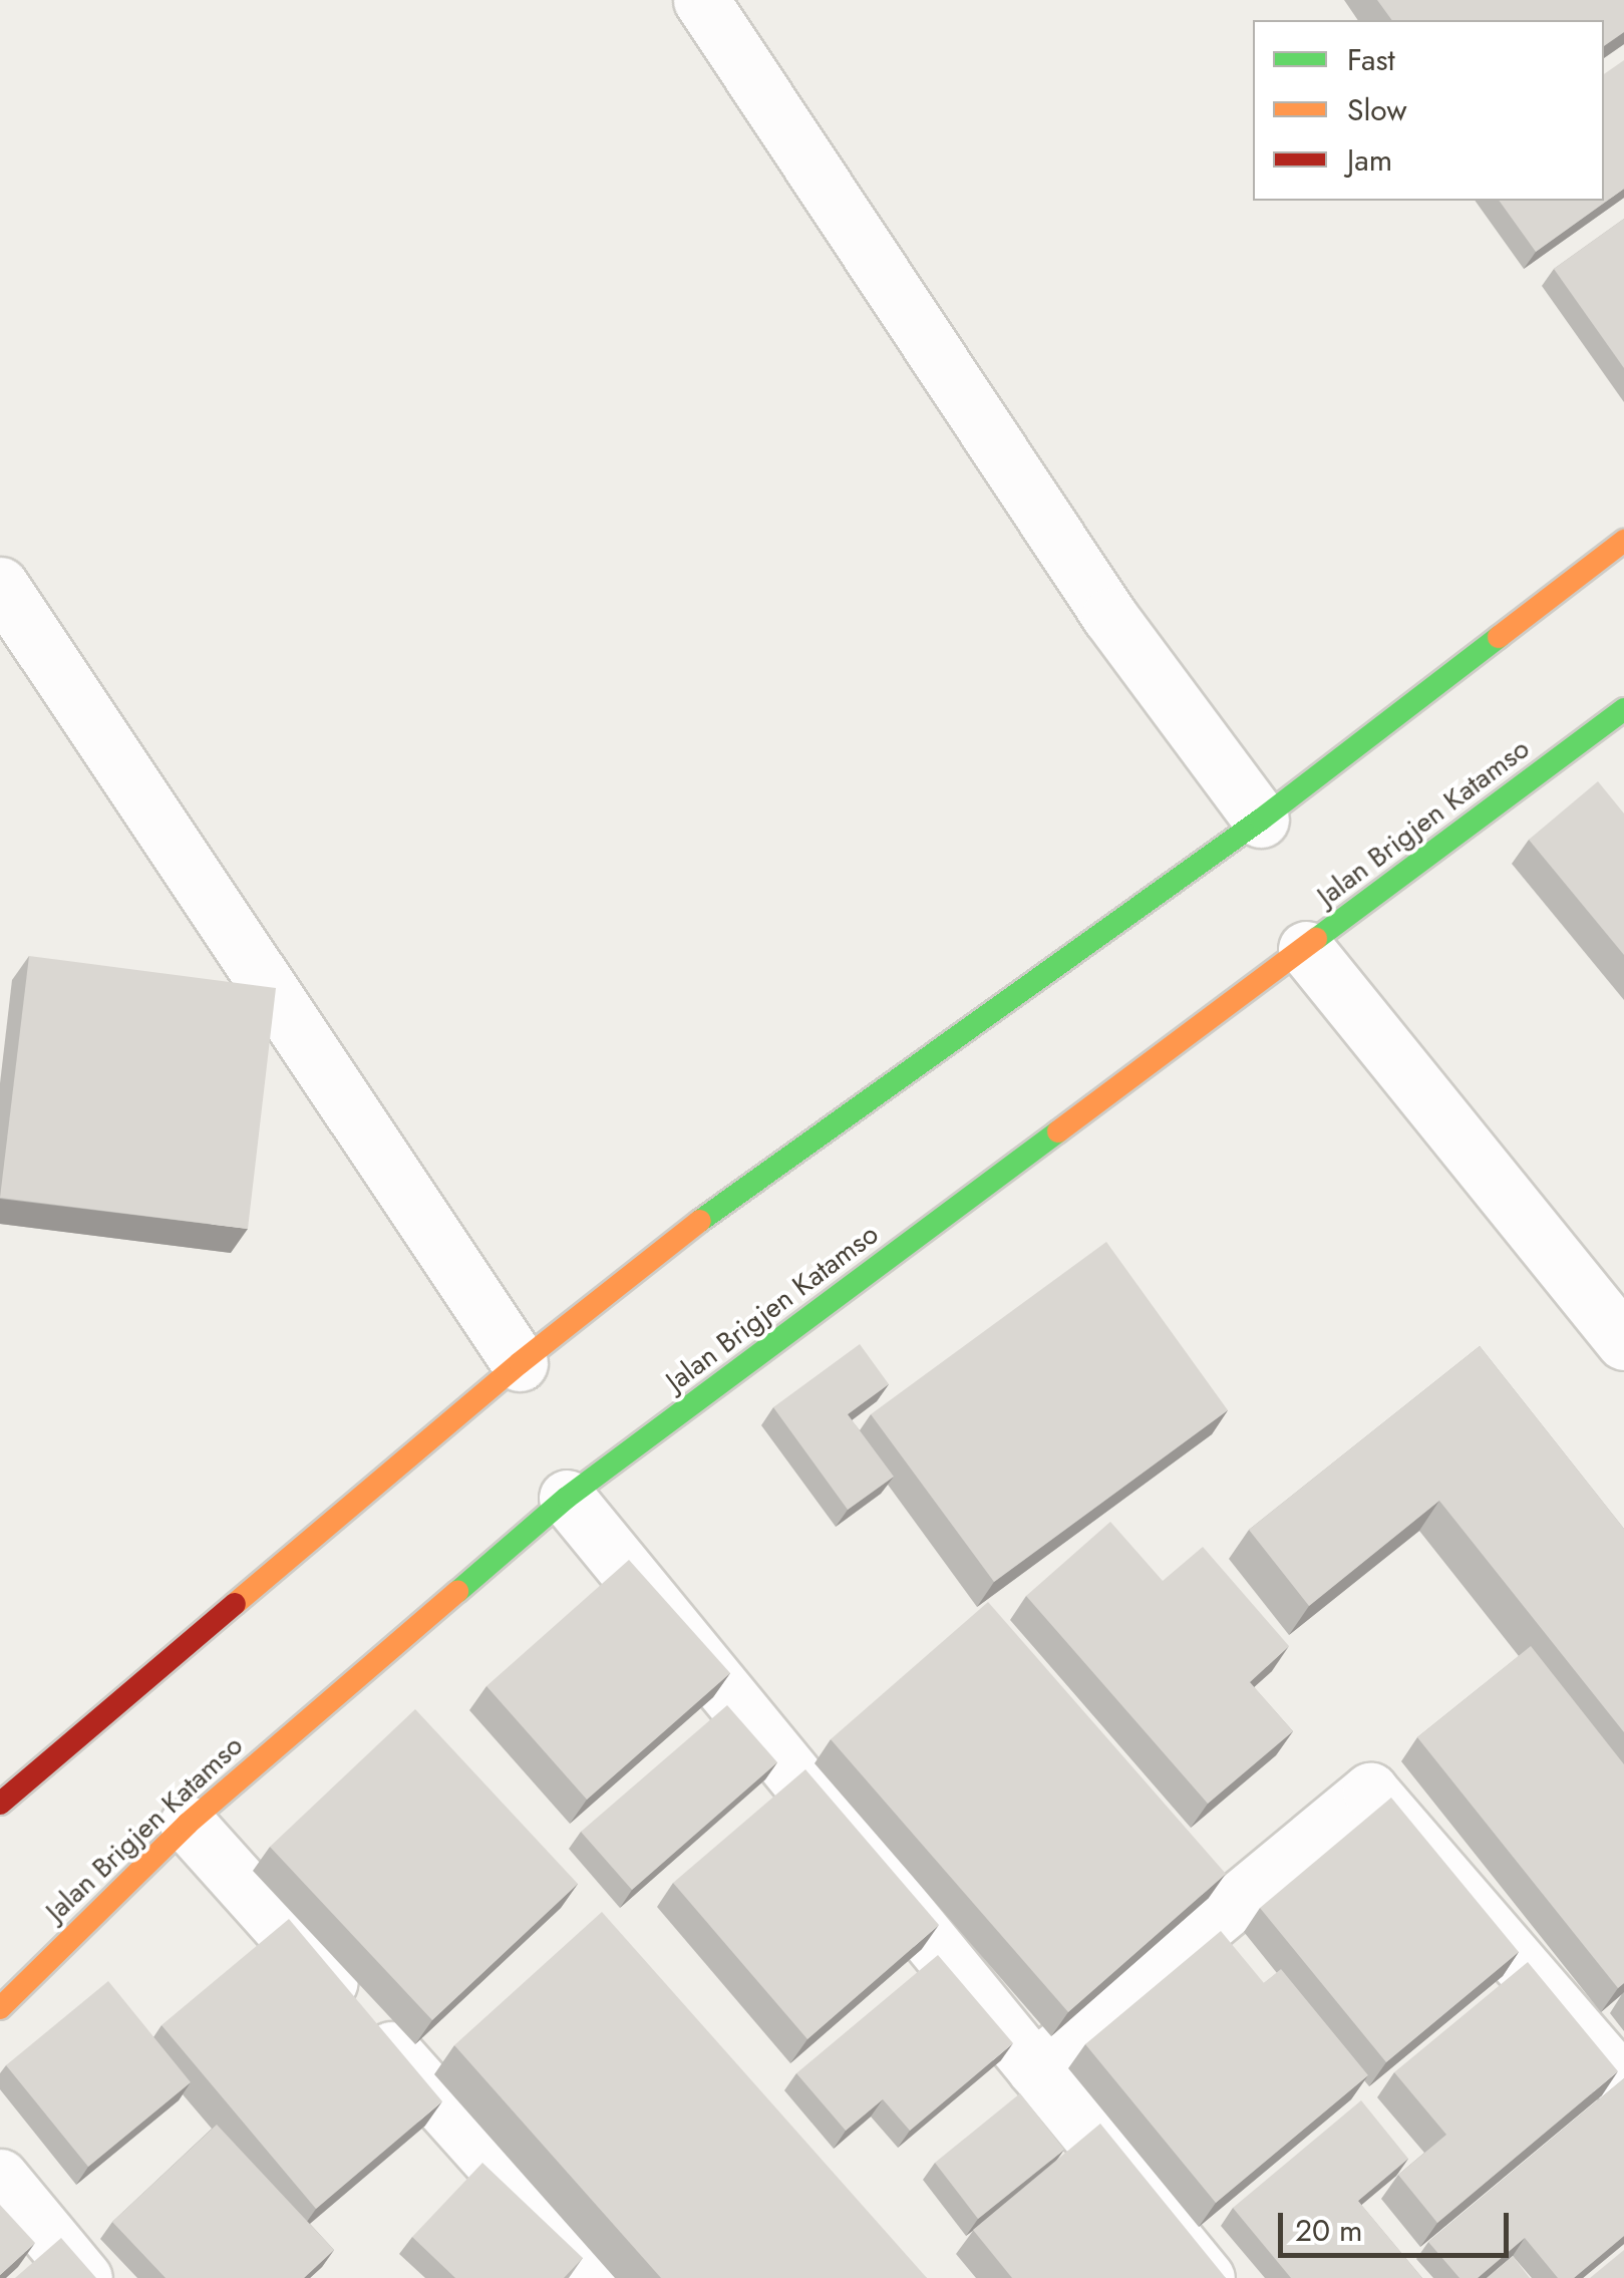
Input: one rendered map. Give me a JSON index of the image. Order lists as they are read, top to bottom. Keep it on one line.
{"streets":{"main road":["Jalan Brigjen Katamso"]},"legend":["Fast","Slow","Jam"],"scale_bar":"20 m"}
